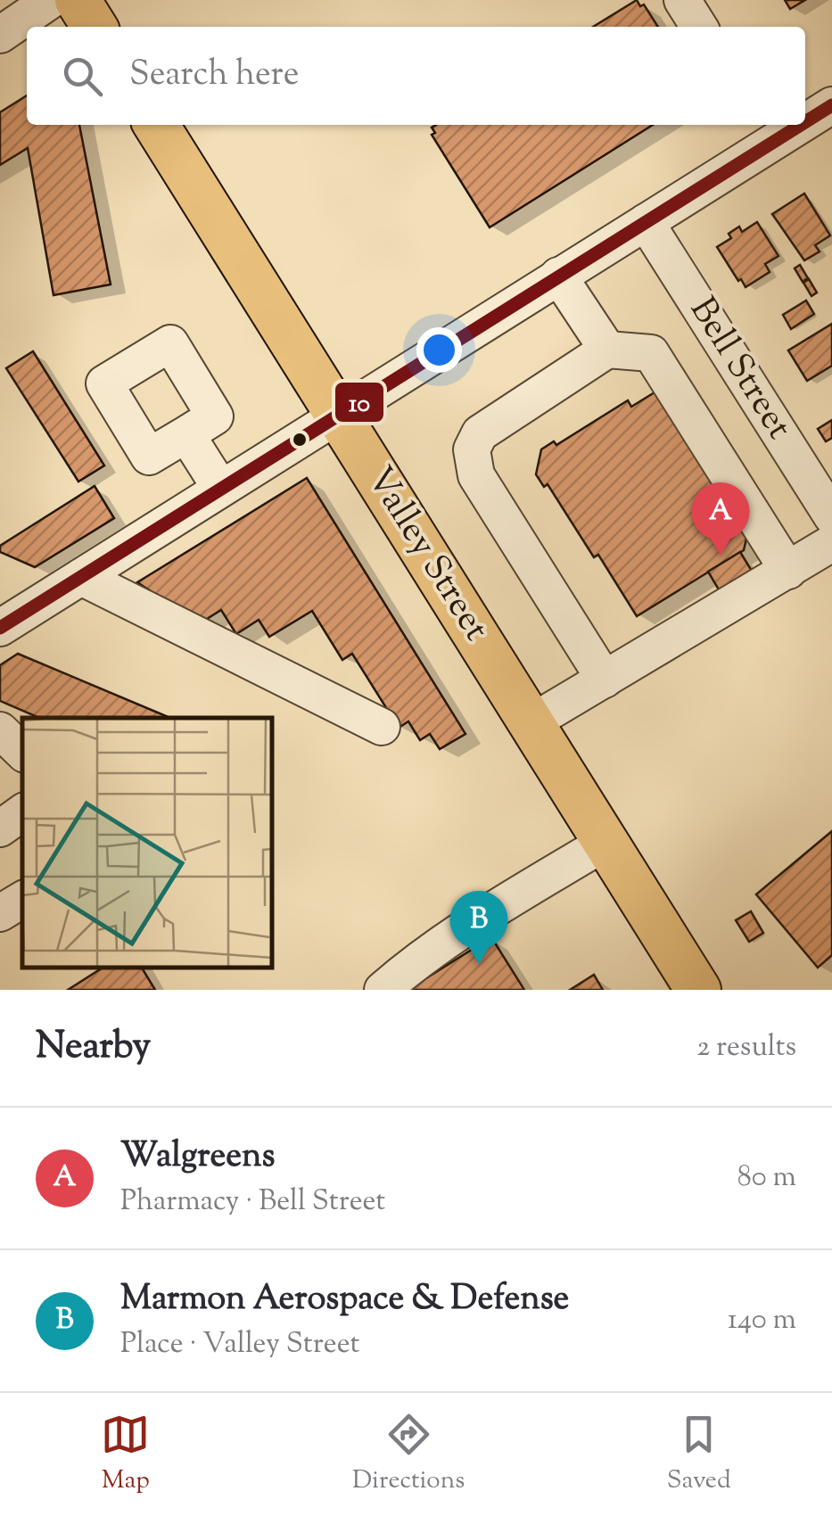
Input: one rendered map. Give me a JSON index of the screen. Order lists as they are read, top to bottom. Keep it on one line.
{"streets":{"main road":["Valley Street"],"street":["Bell Street"]},"lines":["transit line 10"],"page":{"search":"Search here","pins":["A","B"],"heading":["Nearby","2 results"],"list":[{"mark":"A","name":"Walgreens","note":"Pharmacy · Bell Street","value":"80 m"},{"mark":"B","name":"Marmon Aerospace & Defense","note":"Place · Valley Street","value":"140 m"}],"nav":["Map","Directions","Saved"]}}
